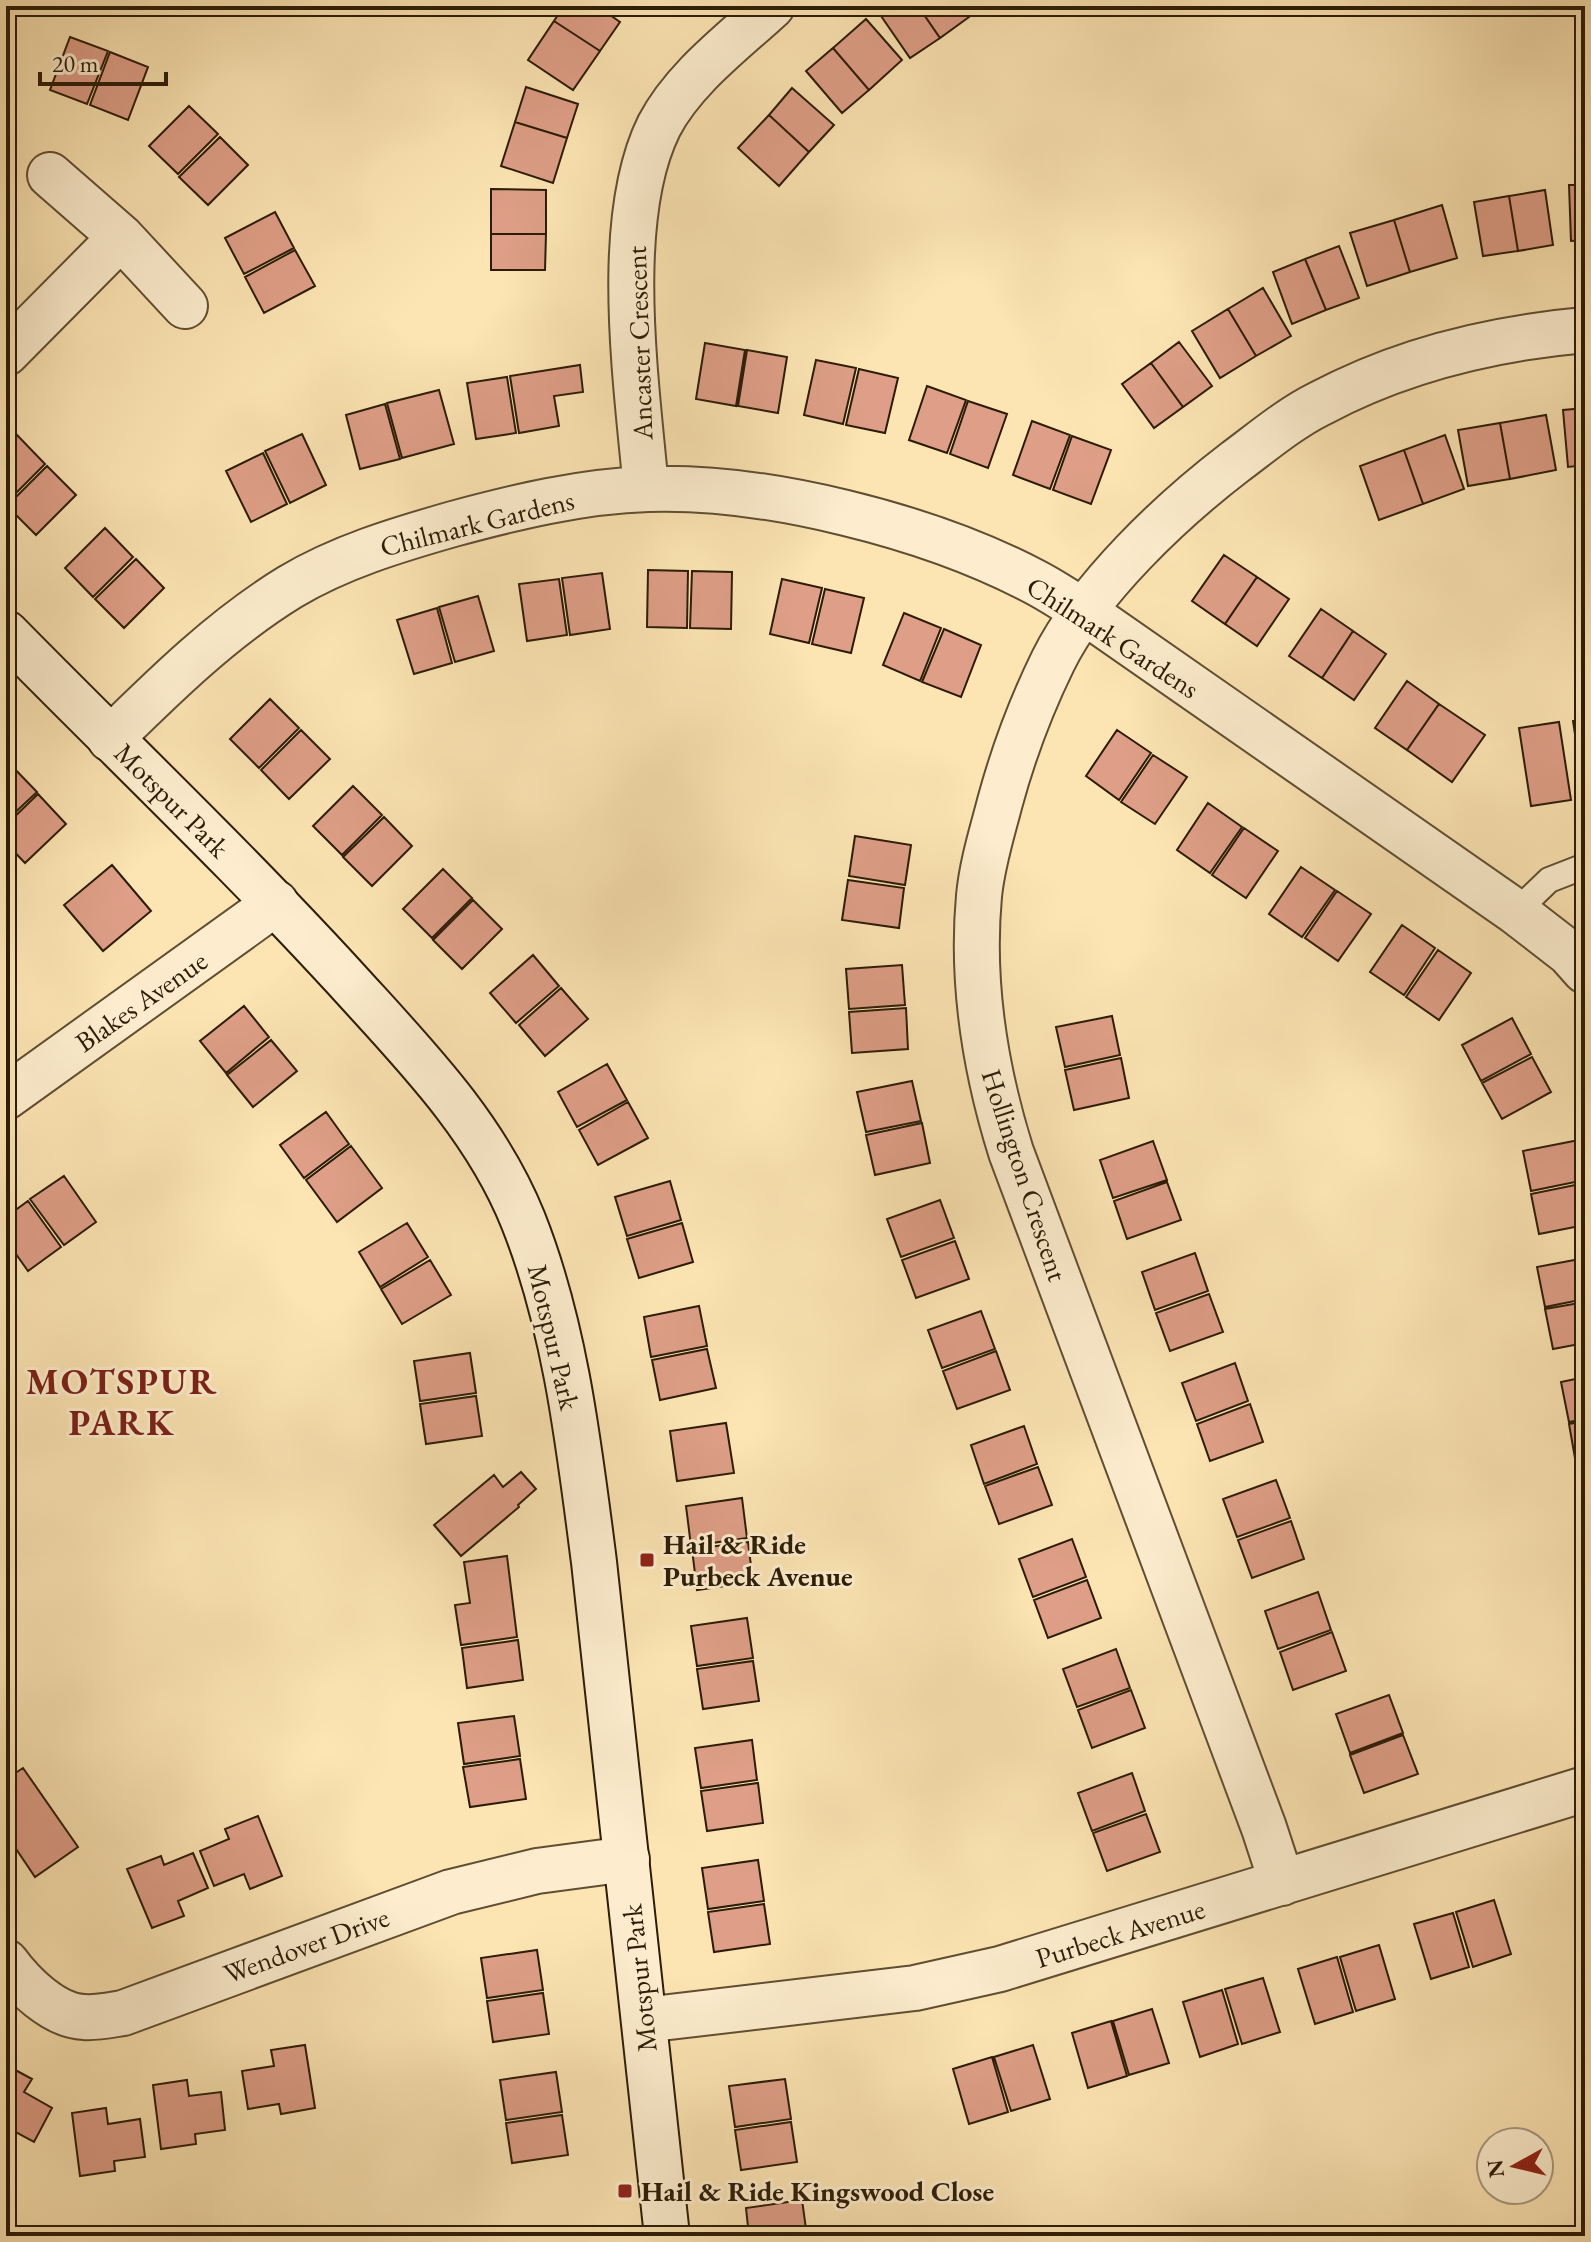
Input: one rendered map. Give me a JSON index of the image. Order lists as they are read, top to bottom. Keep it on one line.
{"streets":{"street":["Ancaster Crescent","Chilmark Gardens","Motspur Park","Blakes Avenue","Hollington Crescent","Purbeck Avenue","Wendover Drive"]},"crossings":[["Ancaster Crescent","Chilmark Gardens"],["Chilmark Gardens","Motspur Park"],["Chilmark Gardens","Hollington Crescent"],["Motspur Park","Blakes Avenue"],["Motspur Park","Purbeck Avenue"],["Motspur Park","Wendover Drive"],["Hollington Crescent","Purbeck Avenue"]],"districts":["MOTSPUR PARK"],"places":{"transit":["Hail & Ride Purbeck Avenue","Hail & Ride Kingswood Close"]},"scale_bar":"20 m","north":"left"}
